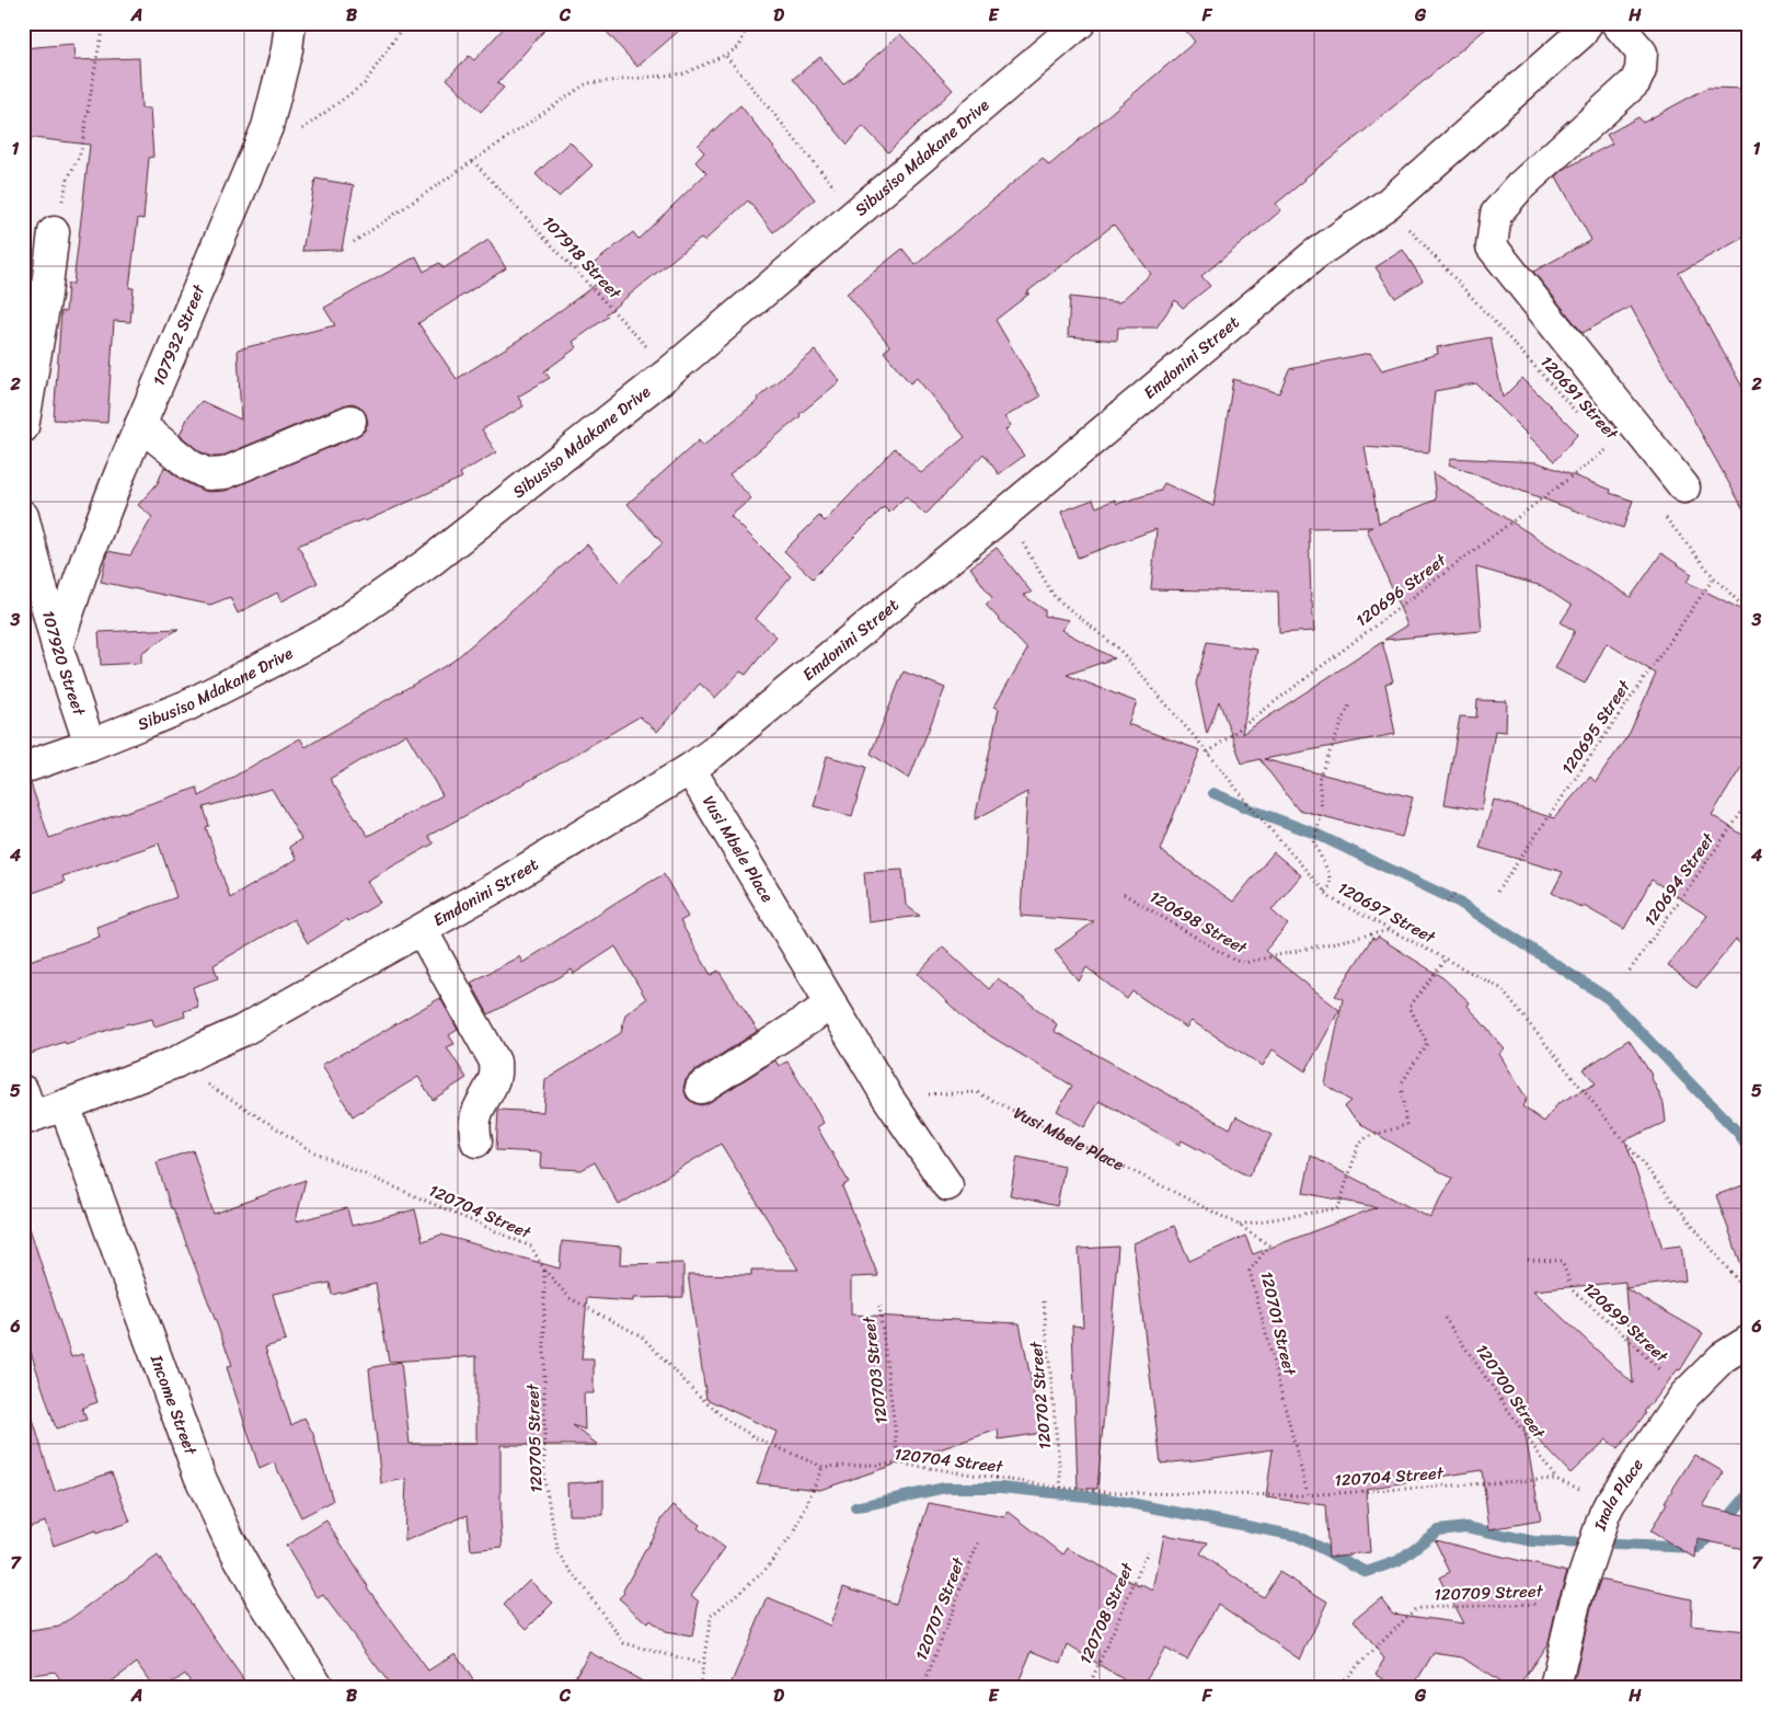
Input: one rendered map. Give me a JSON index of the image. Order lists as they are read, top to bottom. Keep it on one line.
{"streets":{"street":["Sibusiso Mdakane Drive","107932 Street","Emdonini Street","107920 Street","Vusi Mbele Place","Income Street","Inala Place"],"path":["107918 Street","120691 Street","120696 Street","120695 Street","120694 Street","120697 Street","120698 Street","120704 Street","120699 Street","120701 Street","120703 Street","120700 Street","120702 Street","120705 Street","120709 Street","120707 Street","120708 Street"]},"crossings":[["Sibusiso Mdakane Drive","107918 Street"],["Sibusiso Mdakane Drive","107920 Street"],["107932 Street","107920 Street"],["Emdonini Street","120691 Street"],["Emdonini Street","Vusi Mbele Place"],["Emdonini Street","120697 Street"],["Emdonini Street","120704 Street"],["Emdonini Street","Income Street"],["120691 Street","120696 Street"],["120696 Street","120697 Street"],["Vusi Mbele Place","120701 Street"],["120697 Street","120698 Street"],["120704 Street","120701 Street"],["120704 Street","120703 Street"],["120704 Street","120700 Street"],["120704 Street","120702 Street"],["120704 Street","120705 Street"],["120704 Street","Inala Place"],["120699 Street","Inala Place"],["Inala Place","120709 Street"]],"grid":{"columns":["A","B","C","D","E","F","G","H"],"rows":["1","2","3","4","5","6","7"]}}
